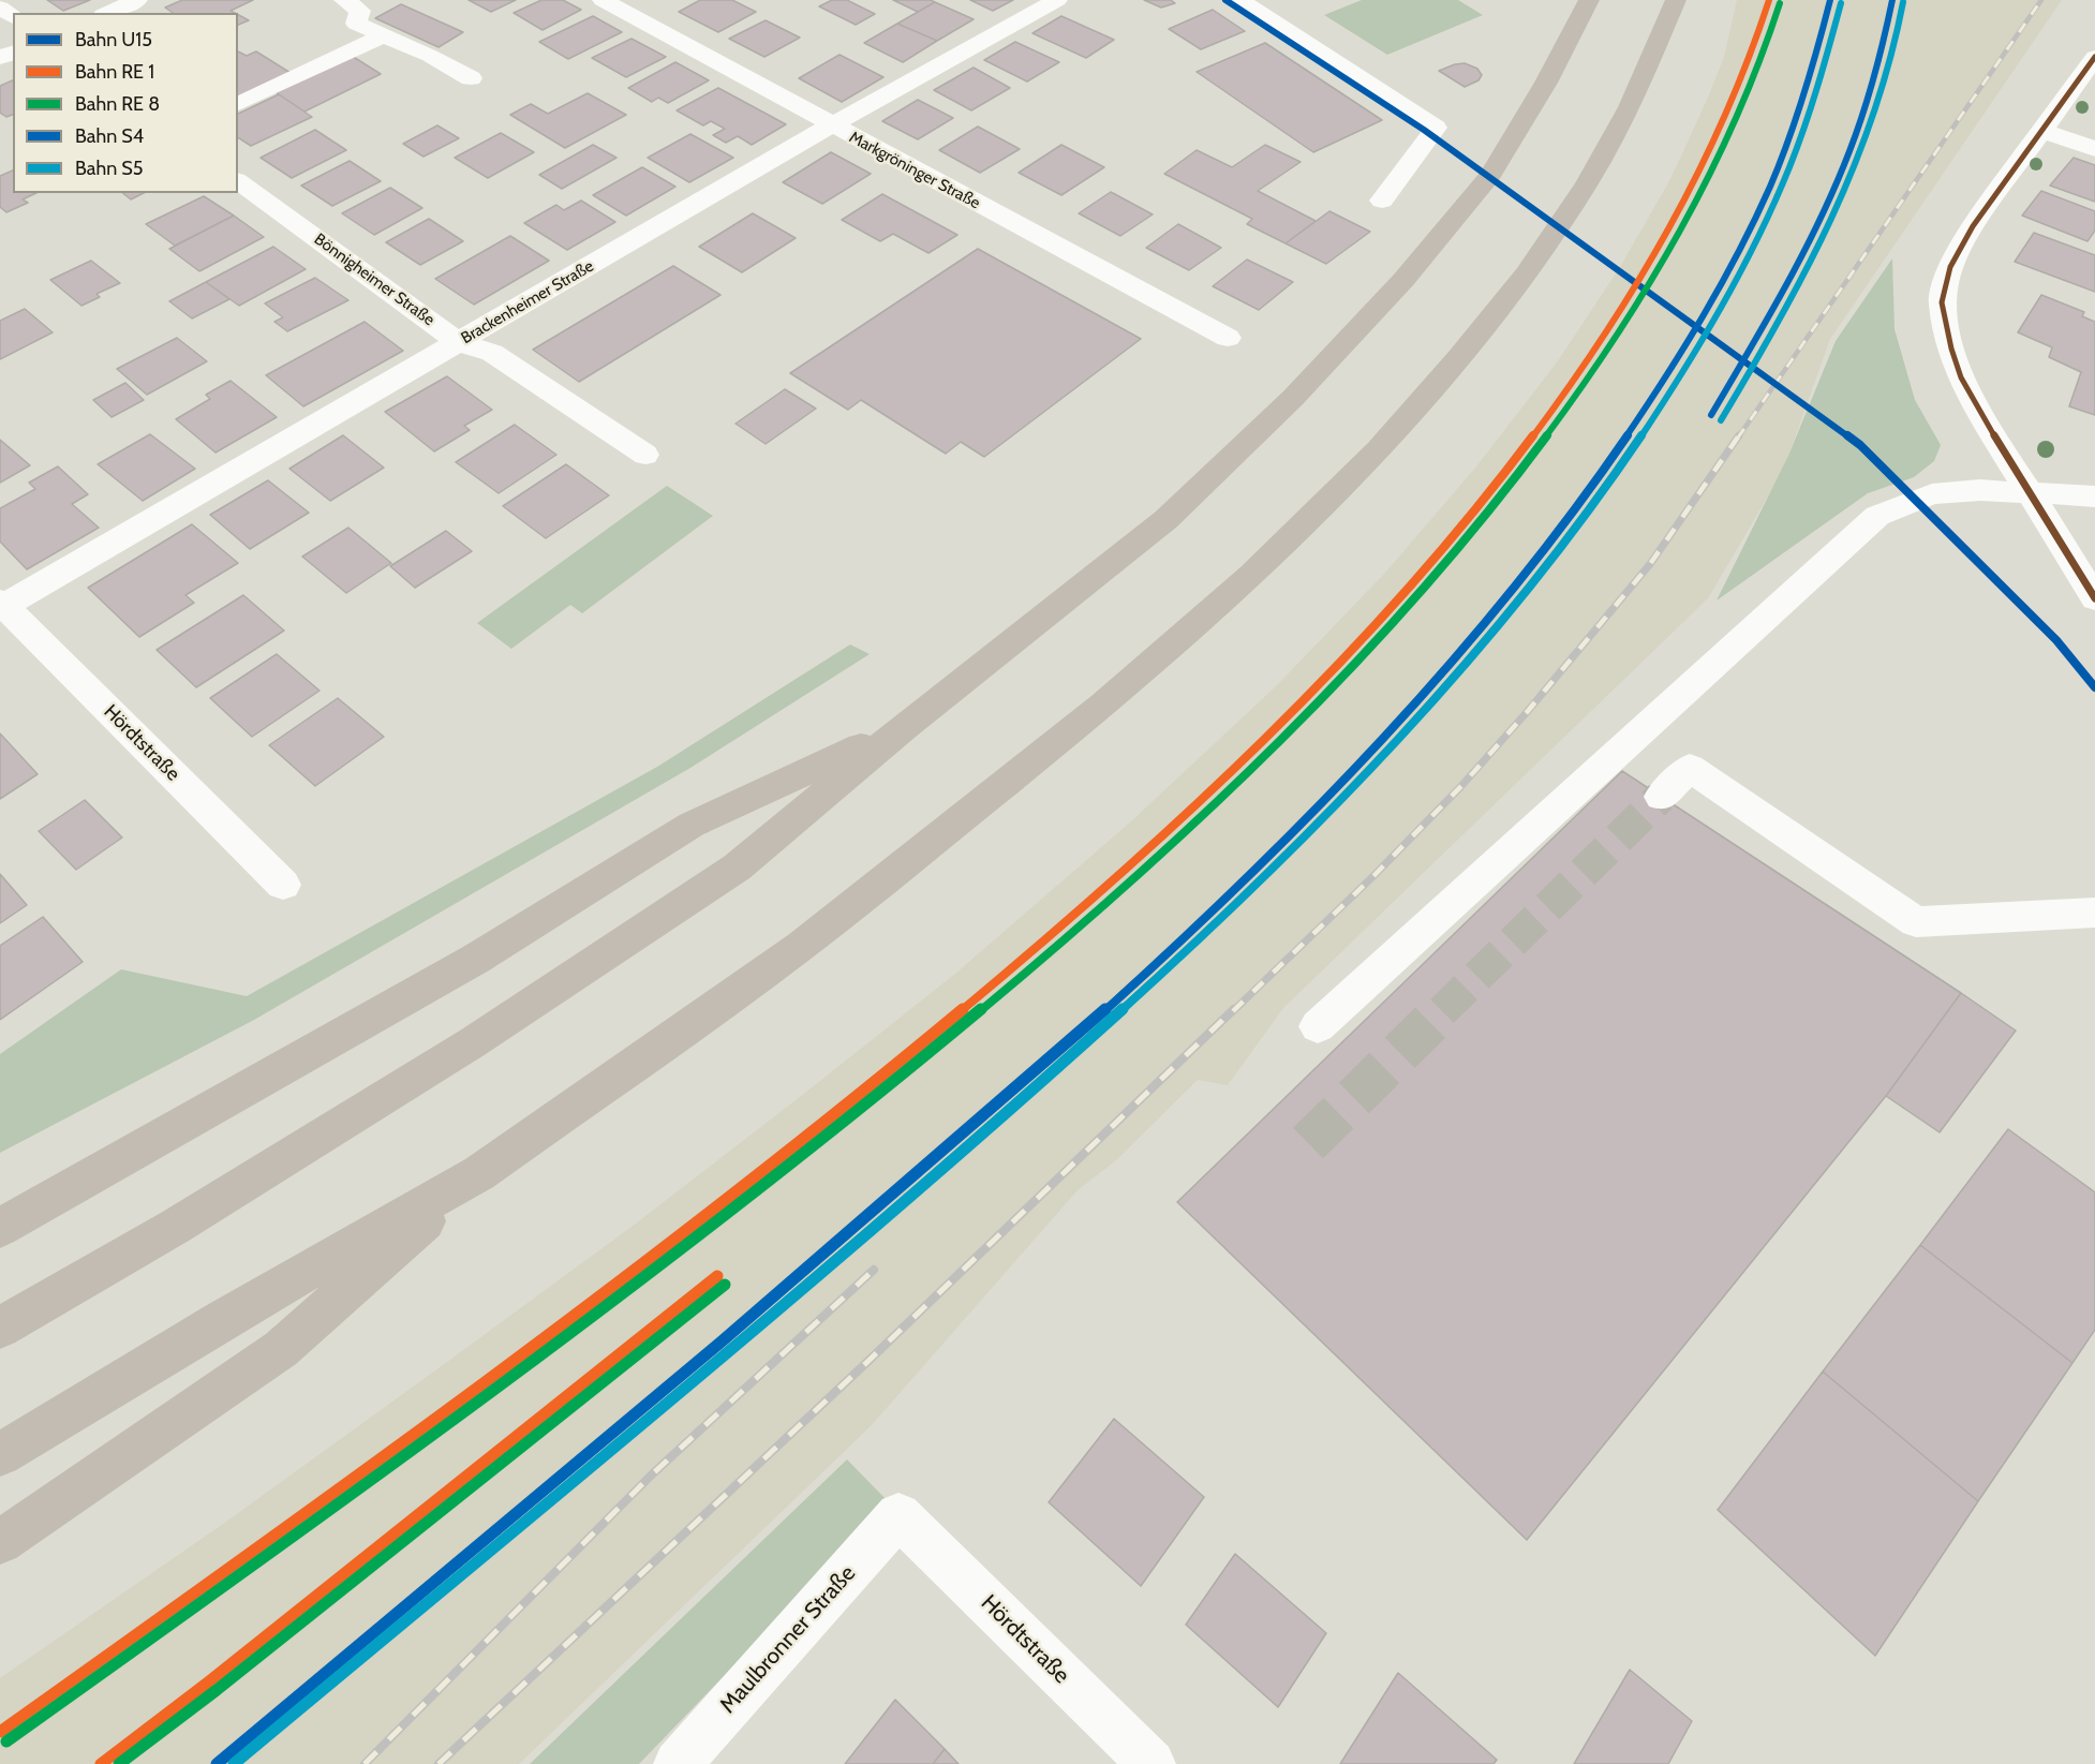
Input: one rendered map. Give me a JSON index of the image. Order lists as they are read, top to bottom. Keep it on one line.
{"streets":{"street":["Markgröninger Straße","Bönnigheimer Straße","Brackenheimer Straße","Hördtstraße","Maulbronner Straße"]},"crossings":[["Markgröninger Straße","Brackenheimer Straße"],["Bönnigheimer Straße","Brackenheimer Straße"],["Brackenheimer Straße","Hördtstraße"],["Hördtstraße","Maulbronner Straße"]],"lines":["rail line U15","rail line S4","rail line S5"],"legend":["Bahn U15","Bahn RE 1","Bahn RE 8","Bahn S4","Bahn S5"]}
